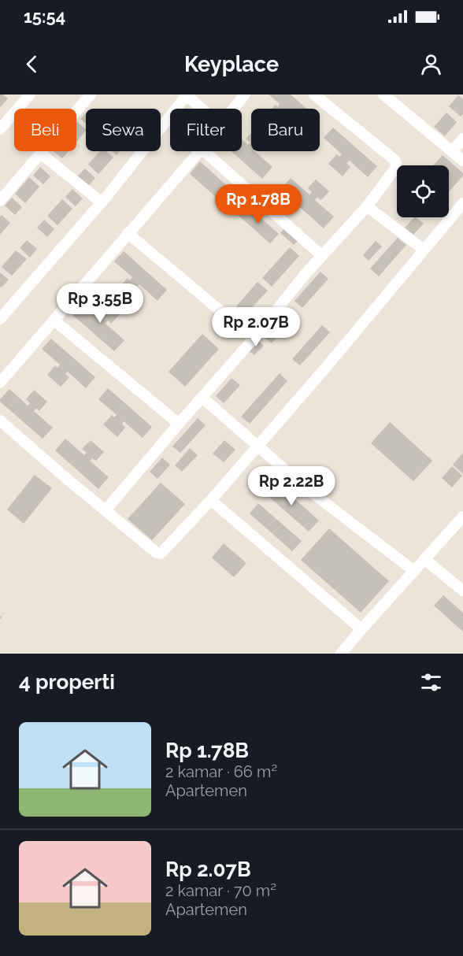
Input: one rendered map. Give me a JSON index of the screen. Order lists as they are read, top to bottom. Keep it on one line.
{"page":{"status":"15:54","header":"Keyplace","chip":["Beli","Sewa","Filter","Baru"],"price":["Rp 1.78B","Rp 3.55B","Rp 2.07B","Rp 2.22B"],"heading":"4 properti","list":[{"name":"Rp 1.78B","note":"2 kamar · 66 m² · Apartemen"},{"name":"Rp 2.07B","note":"2 kamar · 70 m² · Apartemen"}]}}
